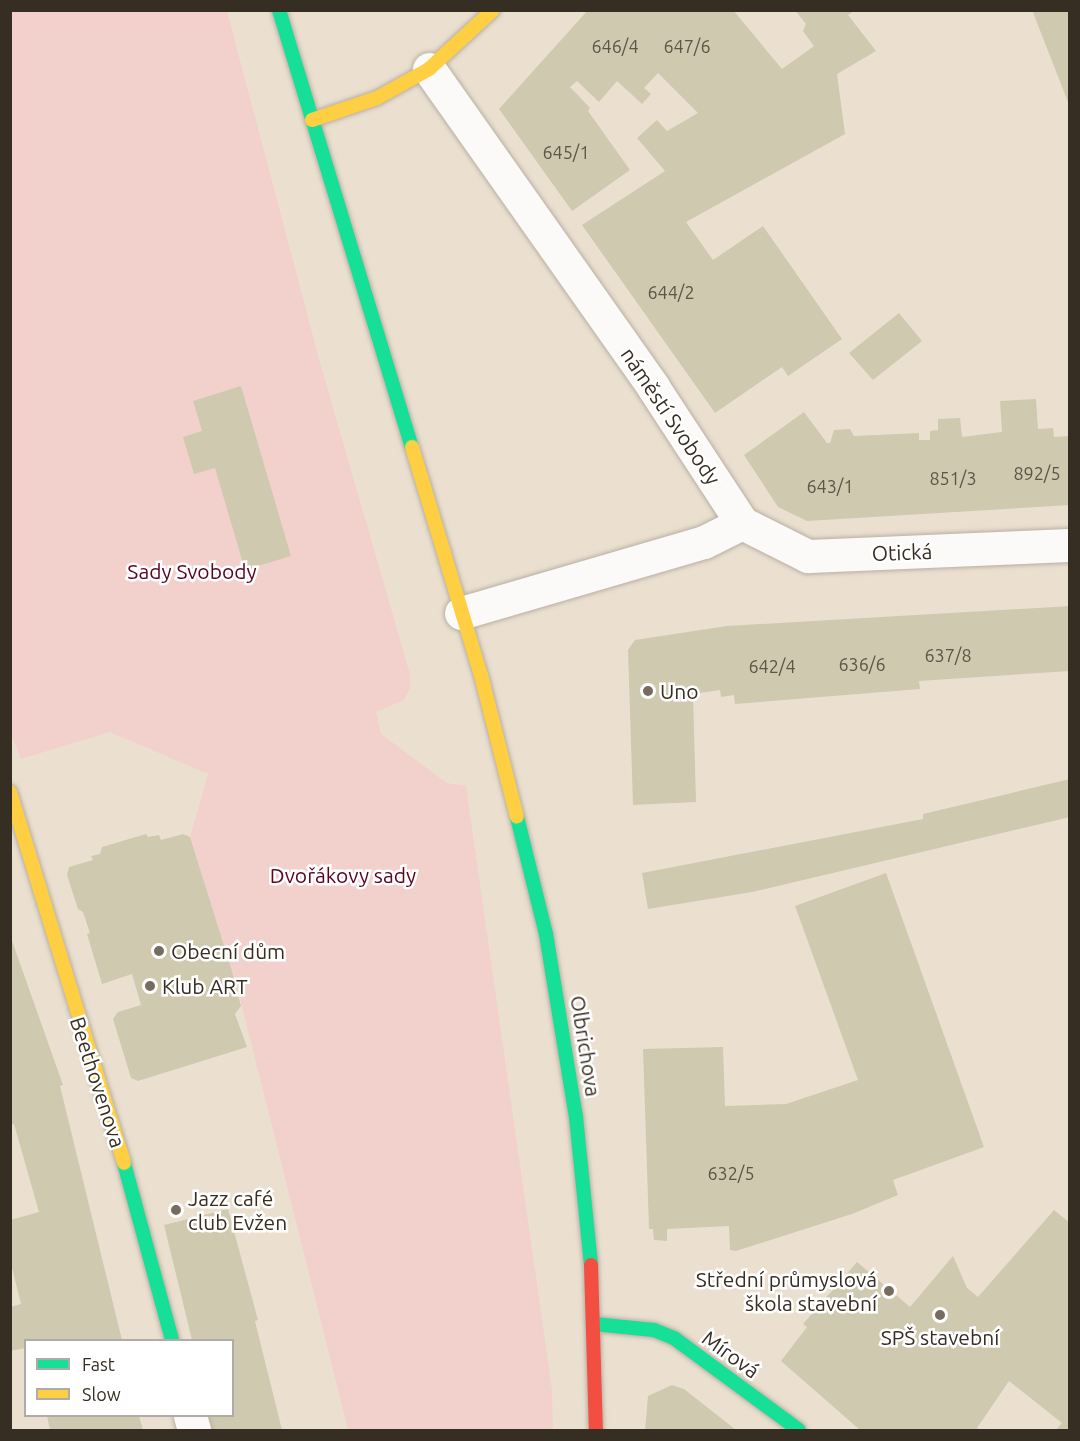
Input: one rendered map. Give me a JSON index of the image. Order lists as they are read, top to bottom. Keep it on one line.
{"streets":{"main road":["Olbrichova","Beethovenova","Mírová"],"street":["náměstí Svobody","Otická"]},"crossings":[["náměstí Svobody","Otická"],["Olbrichova","Mírová"]],"parks":["Sady Svobody","Dvořákovy sady"],"places":["Uno","Obecní dům","Klub ART","Jazz café club Evžen","Střední průmyslová škola stavební","SPŠ stavební"],"house_numbers":["646/4","647/6","645/1","644/2","892/5","851/3","643/1","637/8","636/6","642/4","632/5"],"legend":["Fast","Slow"]}
